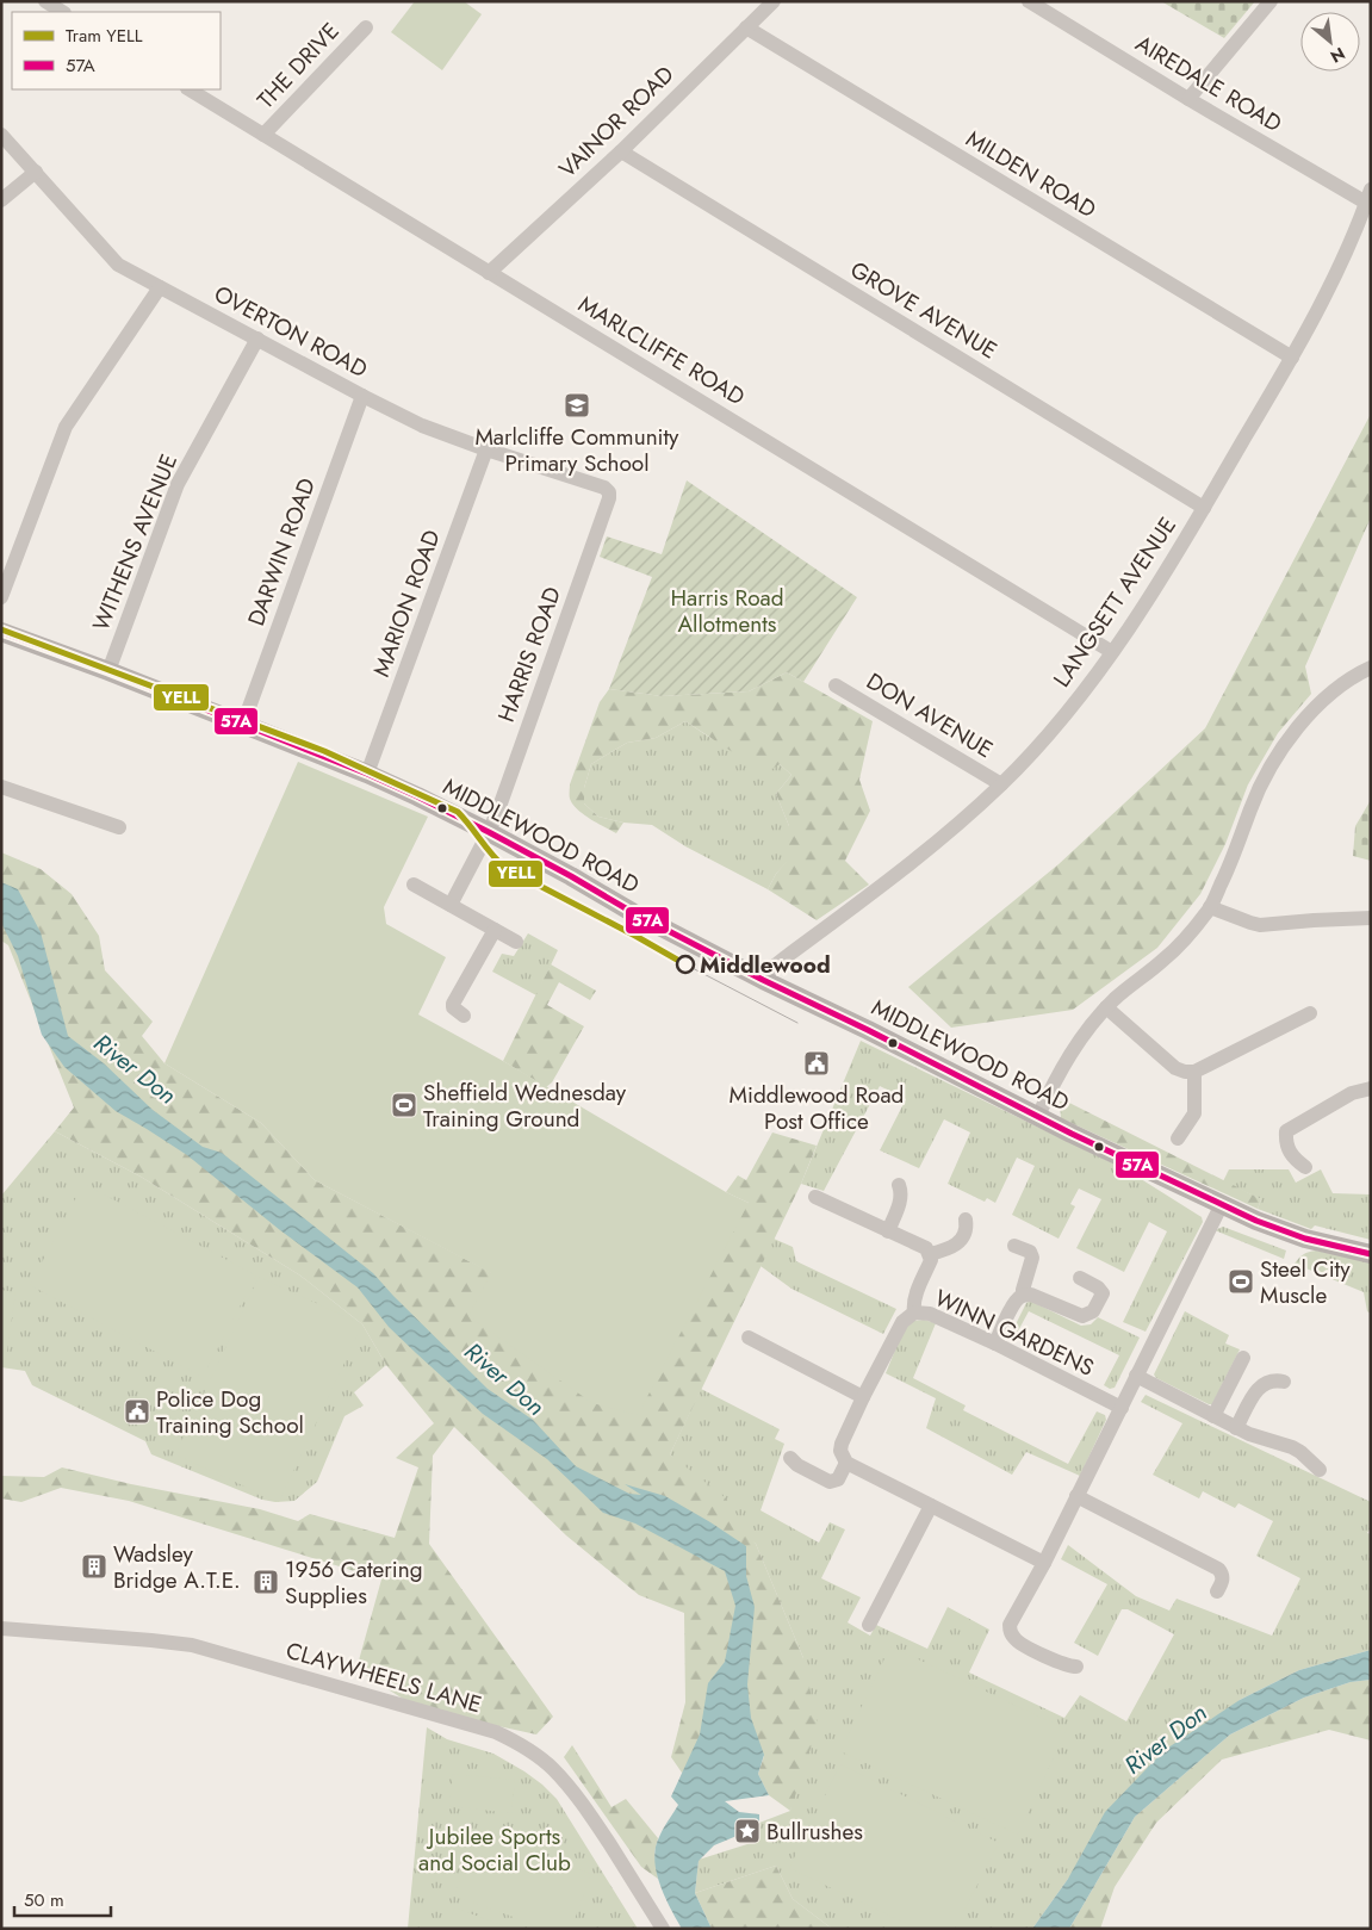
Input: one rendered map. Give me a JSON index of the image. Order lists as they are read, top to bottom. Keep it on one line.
{"streets":{"main road":["MIDDLEWOOD ROAD"],"street":["THE DRIVE","AIREDALE ROAD","VAINOR ROAD","MILDEN ROAD","GROVE AVENUE","OVERTON ROAD","MARLCLIFFE ROAD","WITHENS AVENUE","DARWIN ROAD","LANGSETT AVENUE","MARION ROAD","HARRIS ROAD","DON AVENUE","WINN GARDENS","CLAYWHEELS LANE"]},"crossings":[["THE DRIVE","MARLCLIFFE ROAD"],["AIREDALE ROAD","LANGSETT AVENUE"],["VAINOR ROAD","MILDEN ROAD"],["VAINOR ROAD","GROVE AVENUE"],["VAINOR ROAD","MARLCLIFFE ROAD"],["MILDEN ROAD","LANGSETT AVENUE"],["GROVE AVENUE","LANGSETT AVENUE"],["OVERTON ROAD","WITHENS AVENUE"],["OVERTON ROAD","DARWIN ROAD"],["OVERTON ROAD","MARION ROAD"],["OVERTON ROAD","HARRIS ROAD"],["MARLCLIFFE ROAD","LANGSETT AVENUE"],["WITHENS AVENUE","MIDDLEWOOD ROAD"],["DARWIN ROAD","MIDDLEWOOD ROAD"],["LANGSETT AVENUE","DON AVENUE"],["LANGSETT AVENUE","MIDDLEWOOD ROAD"],["MARION ROAD","MIDDLEWOOD ROAD"],["HARRIS ROAD","MIDDLEWOOD ROAD"]],"water":["River Don"],"parks":["Harris Road Allotments","Jubilee Sports and Social Club"],"places":{"school or university":["Marlcliffe Community Primary School"],"other":["Middlewood"],"public building":["Middlewood Road Post Office","Police Dog Training School"],"sports":["Sheffield Wednesday Training Ground","Steel City Muscle"],"building":["Wadsley Bridge A.T.E.","1956 Catering Supplies"],"place":["Bullrushes"]},"lines":["tram line YELL","transit line 57A"],"legend":["Tram YELL","57A"],"scale_bar":"50 m","north":"bottom right"}
